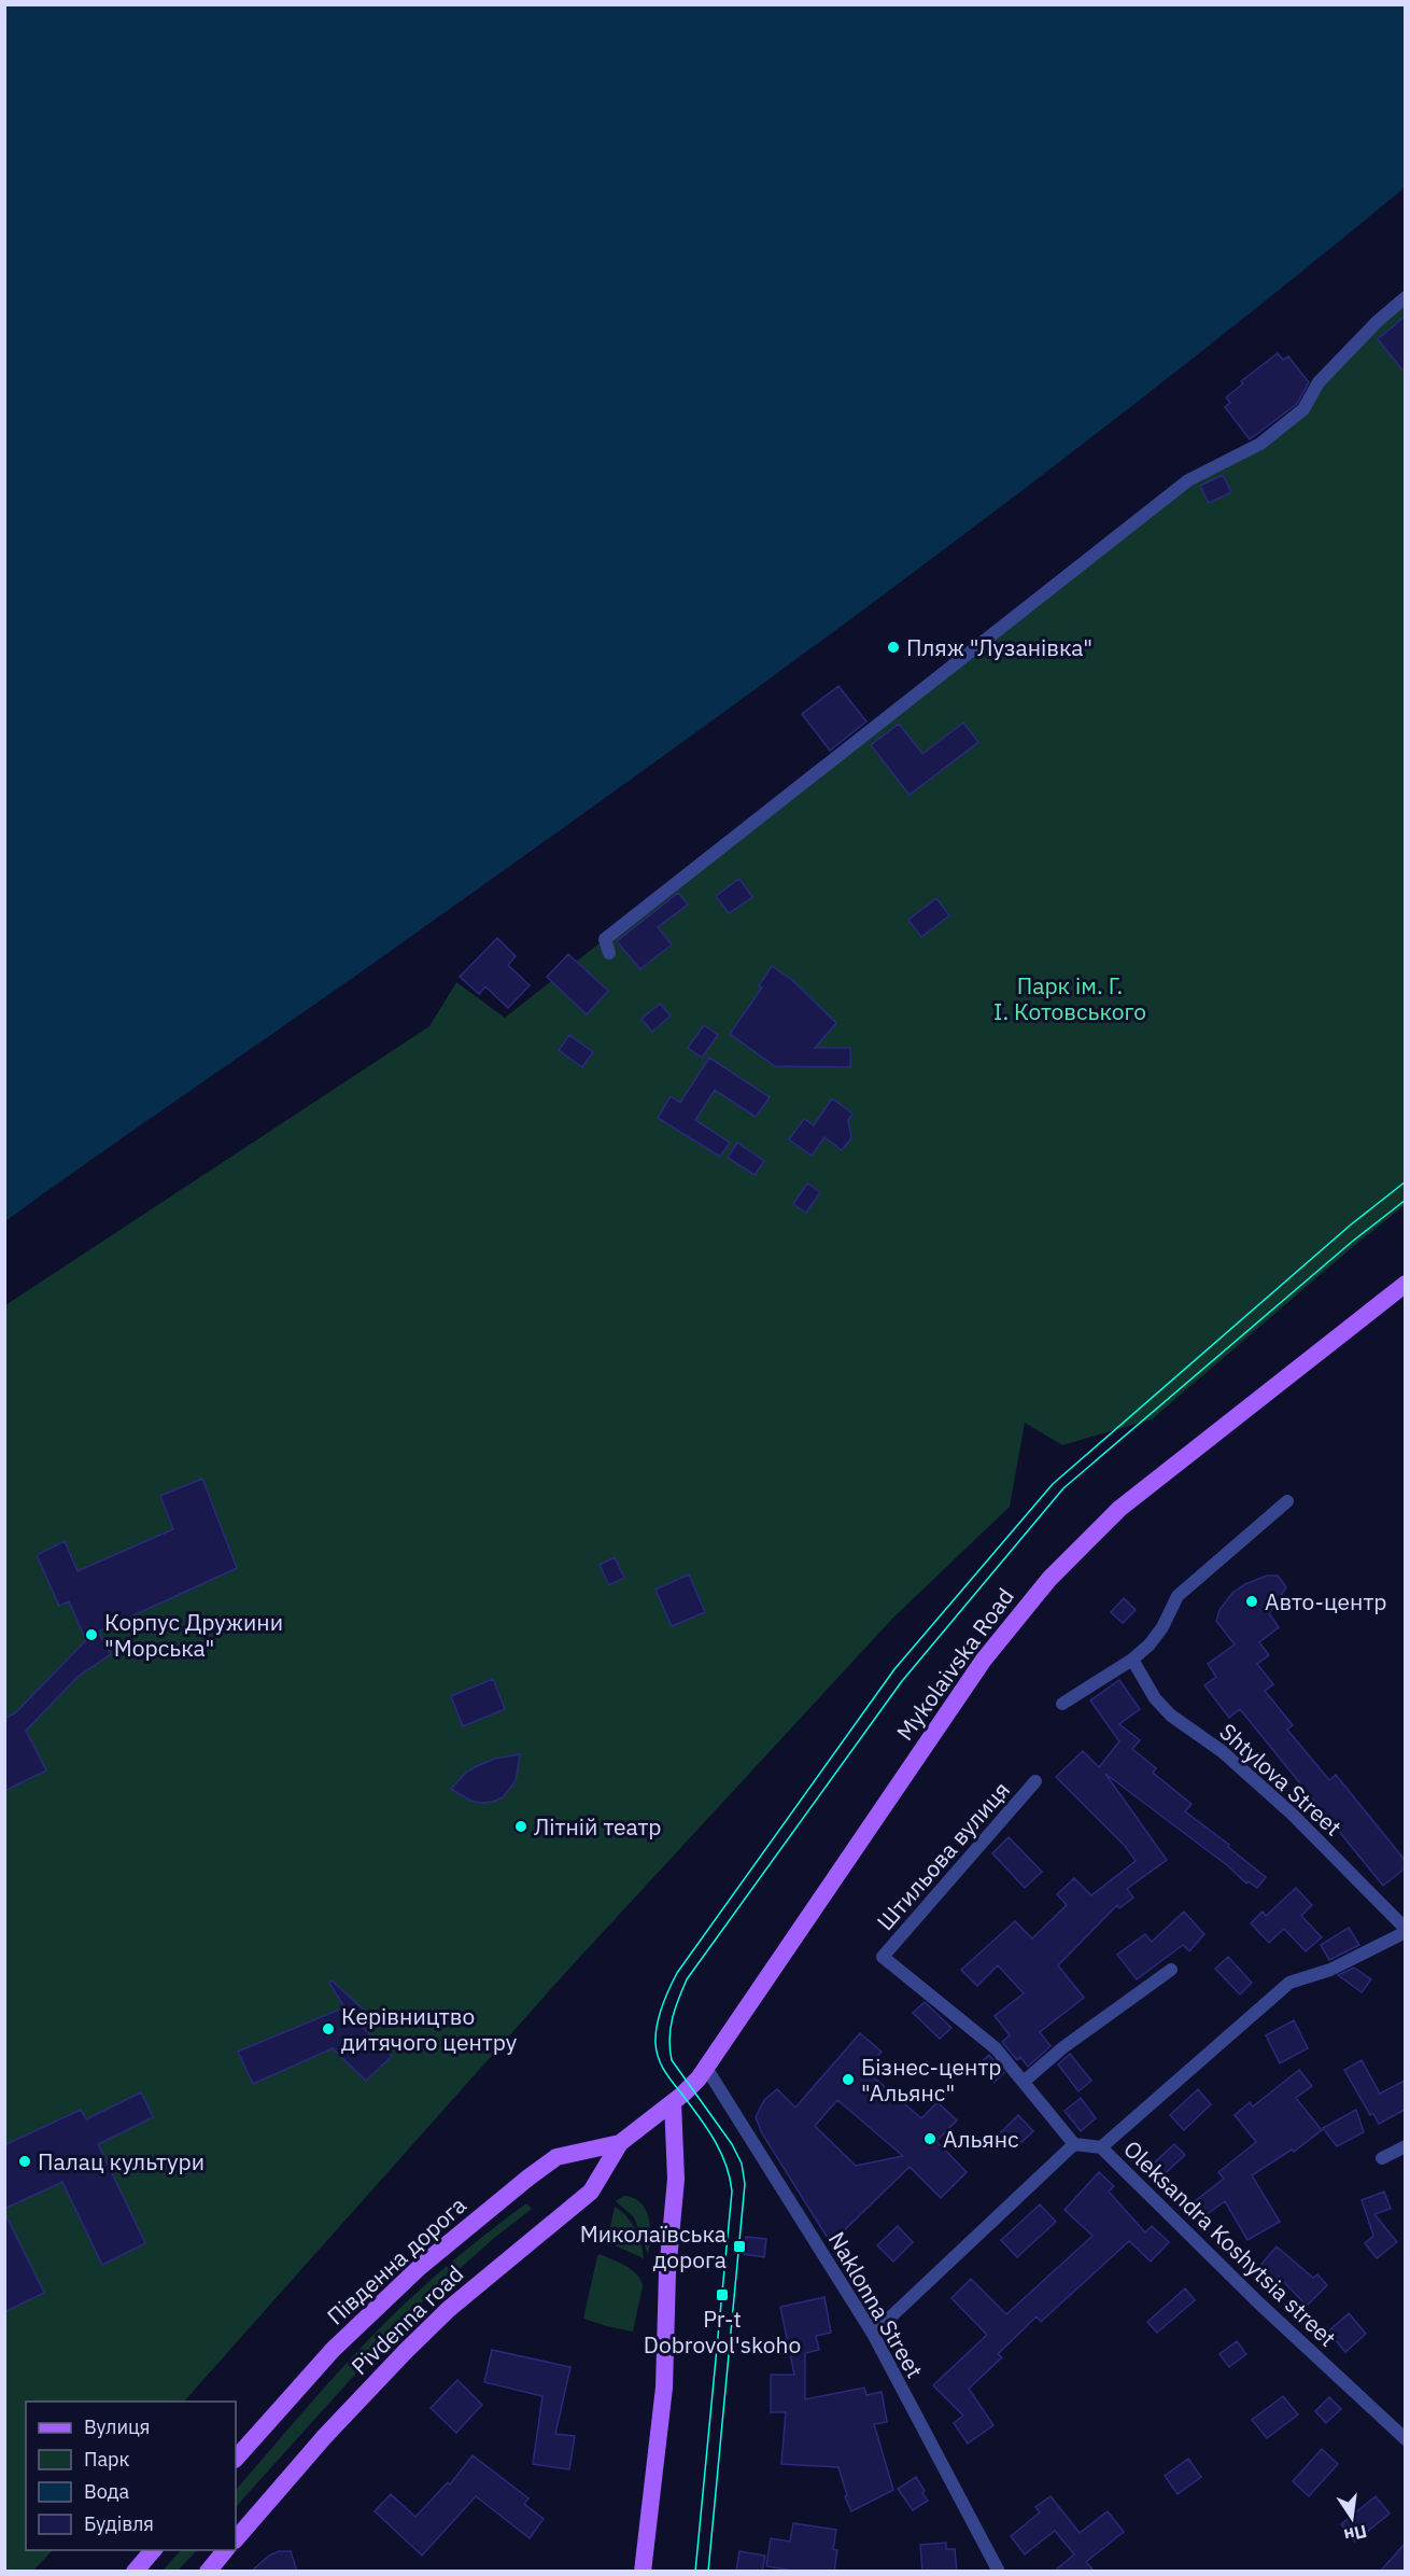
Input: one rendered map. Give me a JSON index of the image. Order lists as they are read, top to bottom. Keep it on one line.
{"streets":{"main road":["Mykolaivska Road","Південна дорога","Pivdenna road"],"street":["Shtylova Street","Штильова вулиця","Oleksandra Koshytsia street","Naklonna Street"]},"crossings":[["Mykolaivska Road","Південна дорога"],["Mykolaivska Road","Naklonna Street"],["Mykolaivska Road","Pivdenna road"],["Південна дорога","Pivdenna road"]],"parks":["Парк ім. Г. І. Котовського"],"places":{"other":["Пляж \"Лузанівка\"","Авто-центр","Корпус Дружини \"Морська\"","Літній театр","Керівництво дитячого центру","Бізнес-центр \"Альянс\"","Альянс","Палац культури"],"transit":["Миколаївська дорога","Pr-t Dobrovol'skoho"]},"legend":["Вулиця","Парк","Вода","Будівля"],"north":"bottom"}
